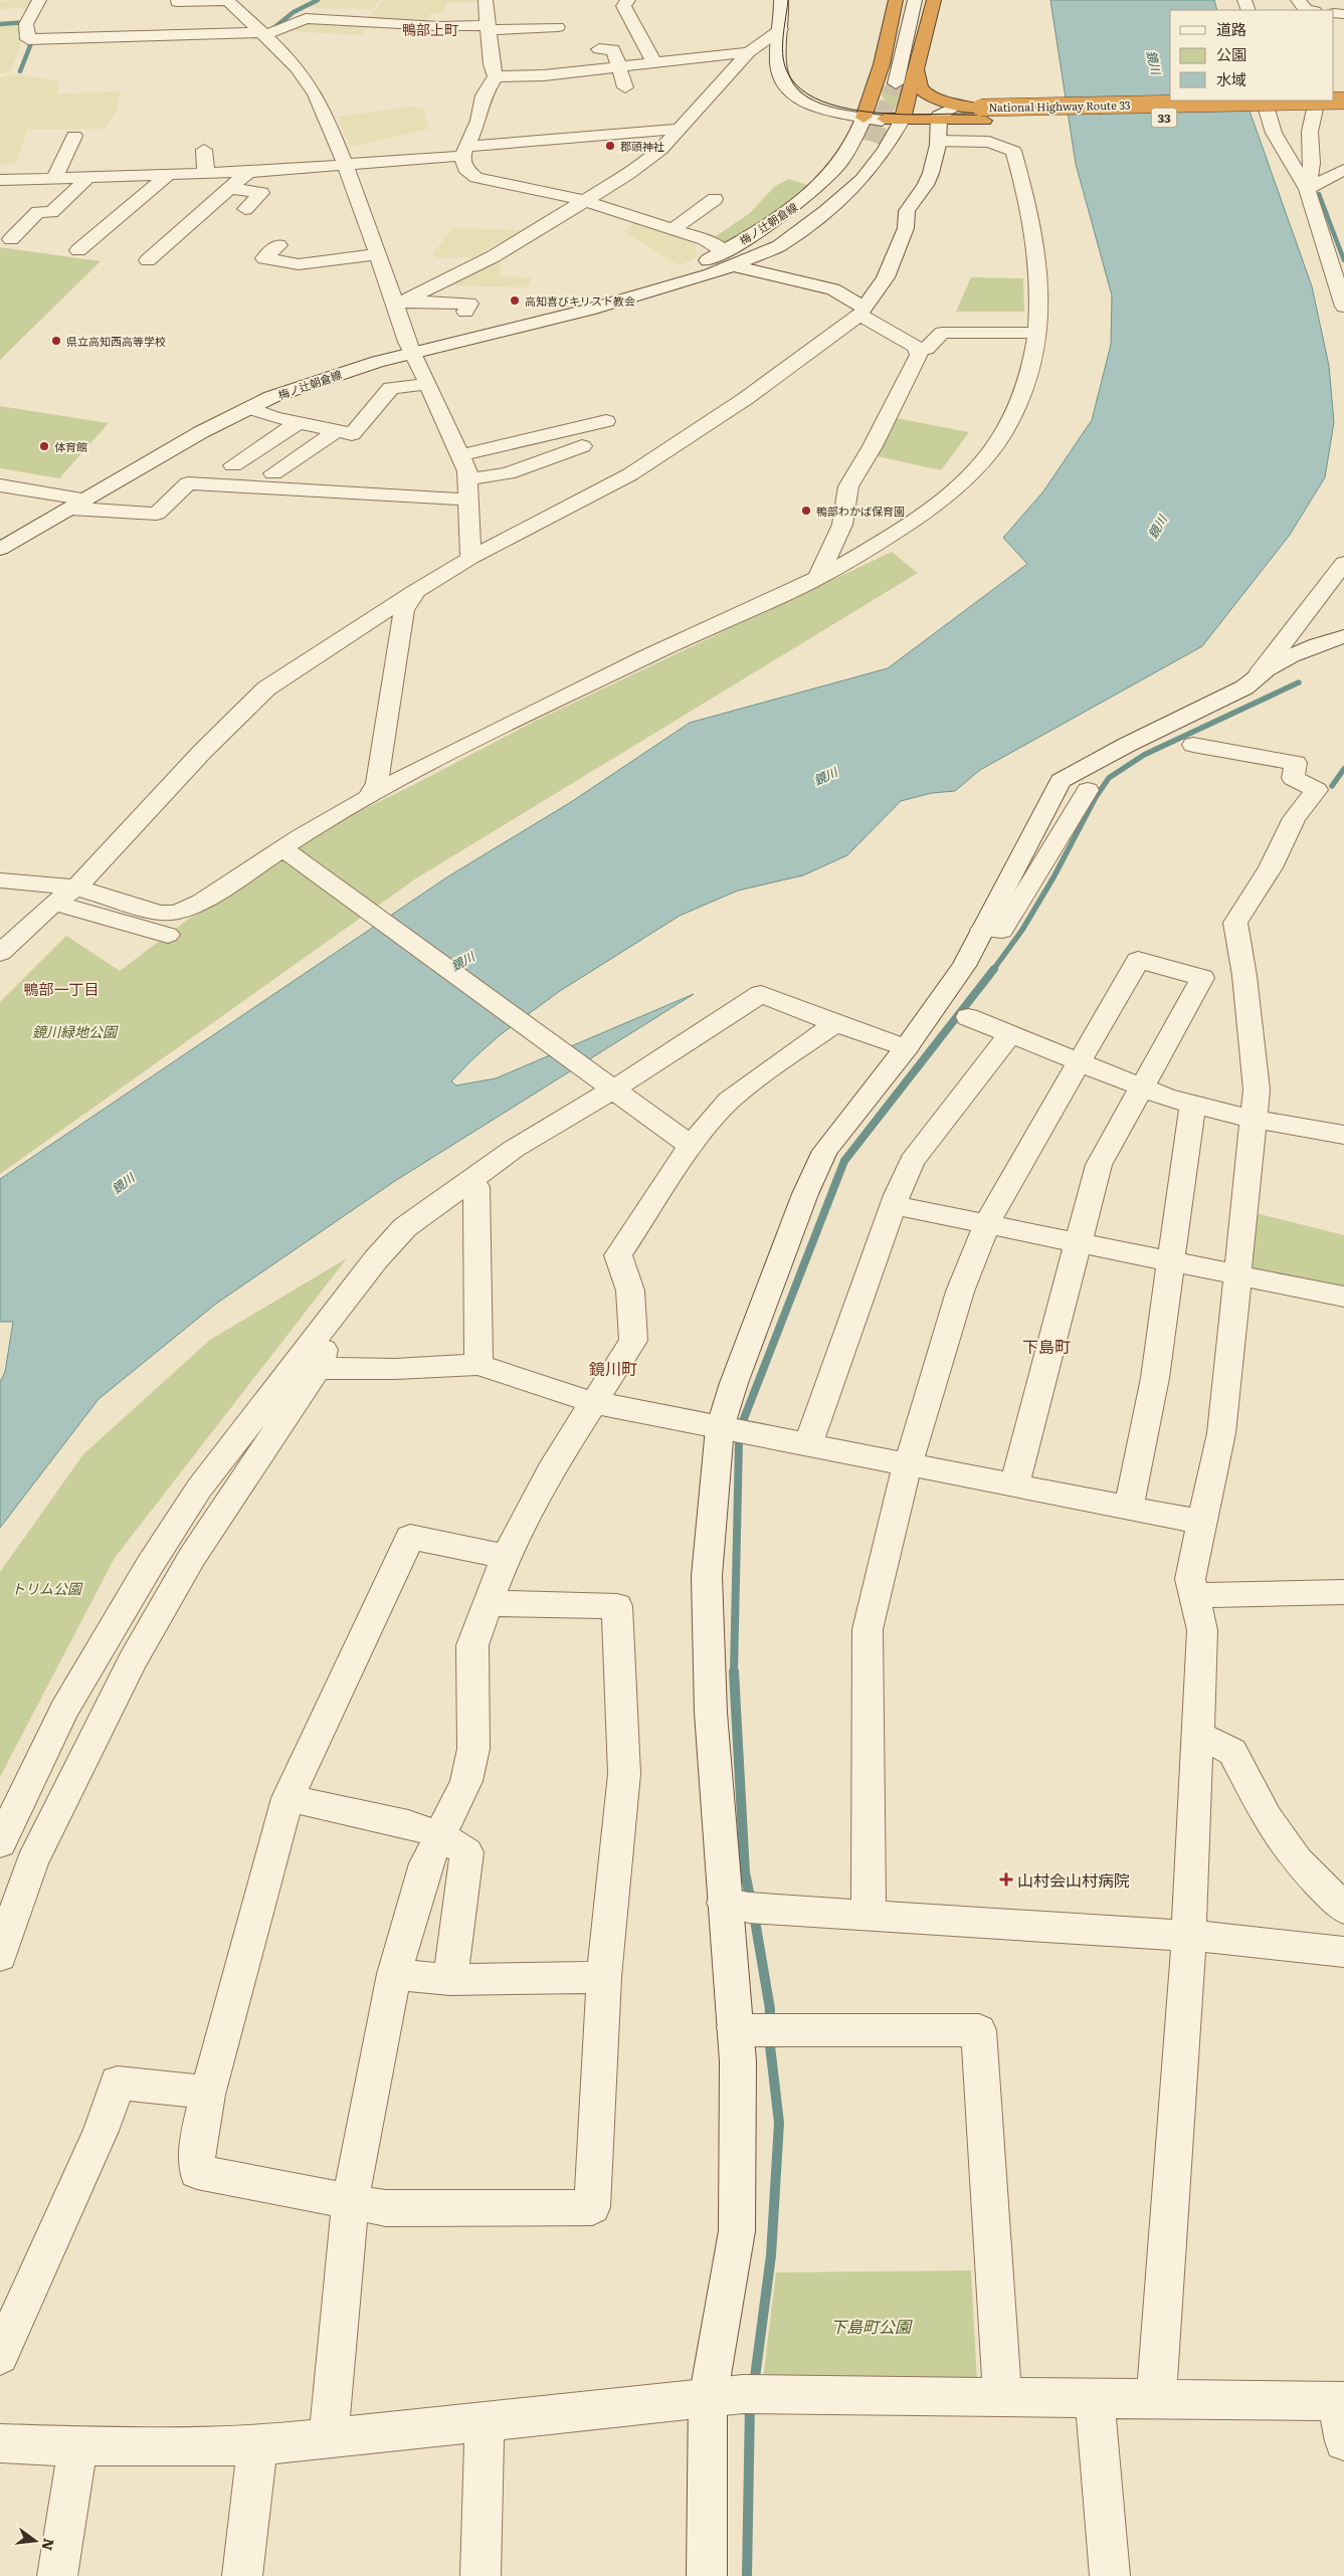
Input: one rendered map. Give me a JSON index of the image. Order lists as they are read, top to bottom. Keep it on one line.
{"streets":{"highway":["National Highway Route 33","33"],"street":["梅ノ辻朝倉線"]},"crossings":[["National Highway Route 33","梅ノ辻朝倉線"]],"districts":["鴨部上町","鴨部一丁目","下島町","鏡川町"],"water":["鏡川"],"parks":["鏡川緑地公園","トリム公園","下島町公園"],"places":{"other":["郡頭神社","高知喜びキリスト教会","県立高知西高等学校","体育館","鴨部わかば保育園"],"health":["山村会山村病院"]},"legend":["道路","公園","水域"],"north":"right"}
